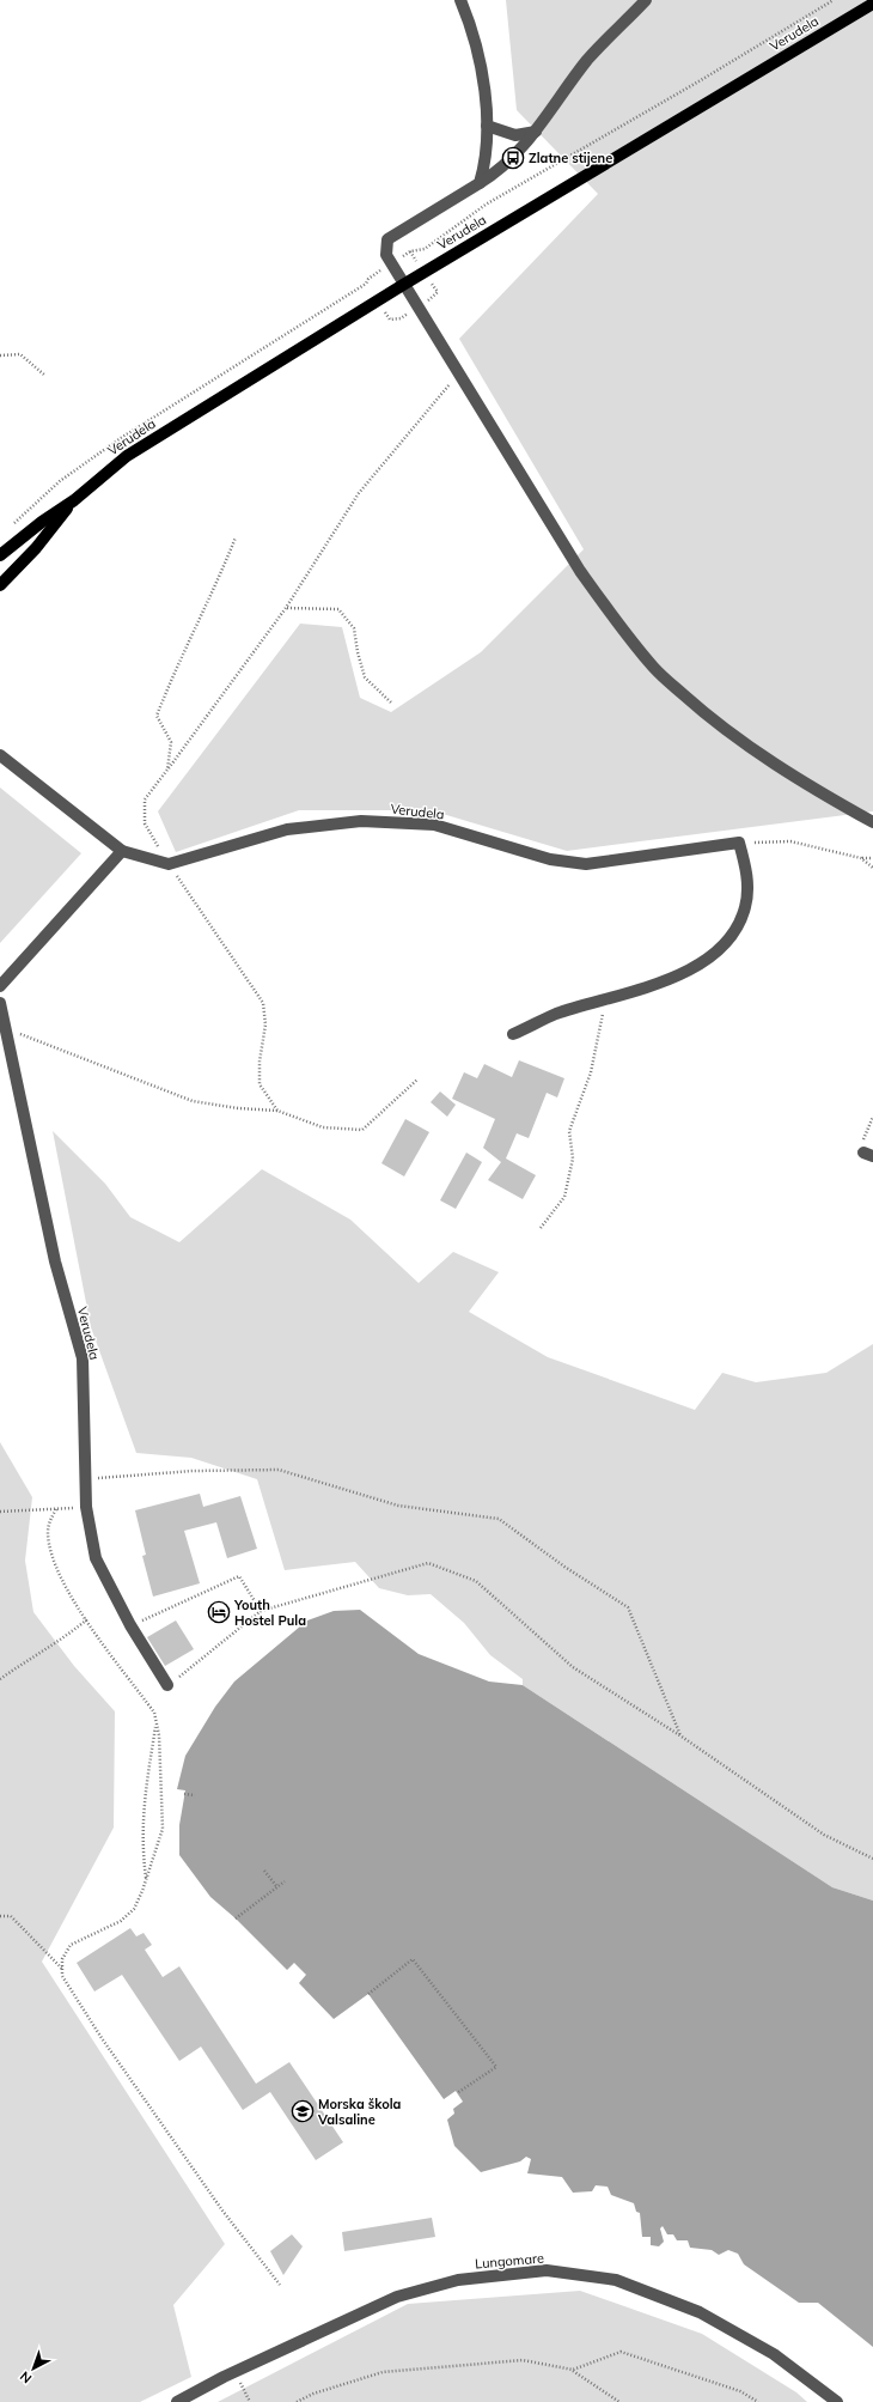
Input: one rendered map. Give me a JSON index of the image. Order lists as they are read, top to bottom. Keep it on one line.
{"streets":{"main road":["Verudela"],"street":["Lungomare"]},"places":{"bus stop":["Zlatne stijene"],"hotel":["Youth Hostel Pula"],"school or university":["Morska škola Valsaline"]},"north":"bottom left"}
